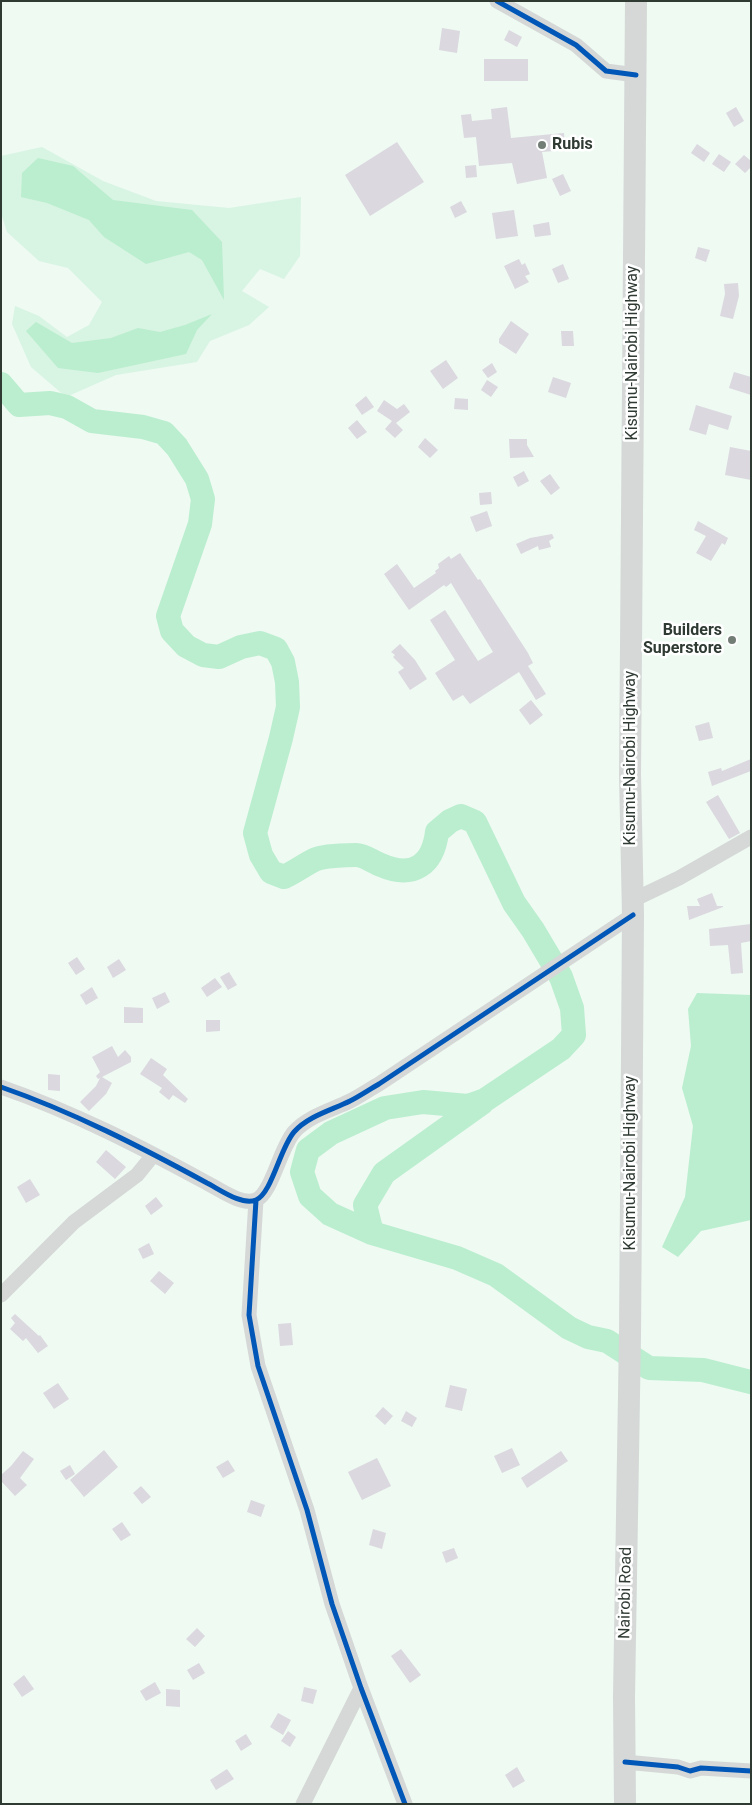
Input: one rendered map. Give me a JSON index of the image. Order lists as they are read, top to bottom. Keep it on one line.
{"streets":{"highway":["Kisumu-Nairobi Highway","Nairobi Road"]},"crossings":[["Kisumu-Nairobi Highway","Nairobi Road"]],"places":["Rubis","Builders Superstore"]}
